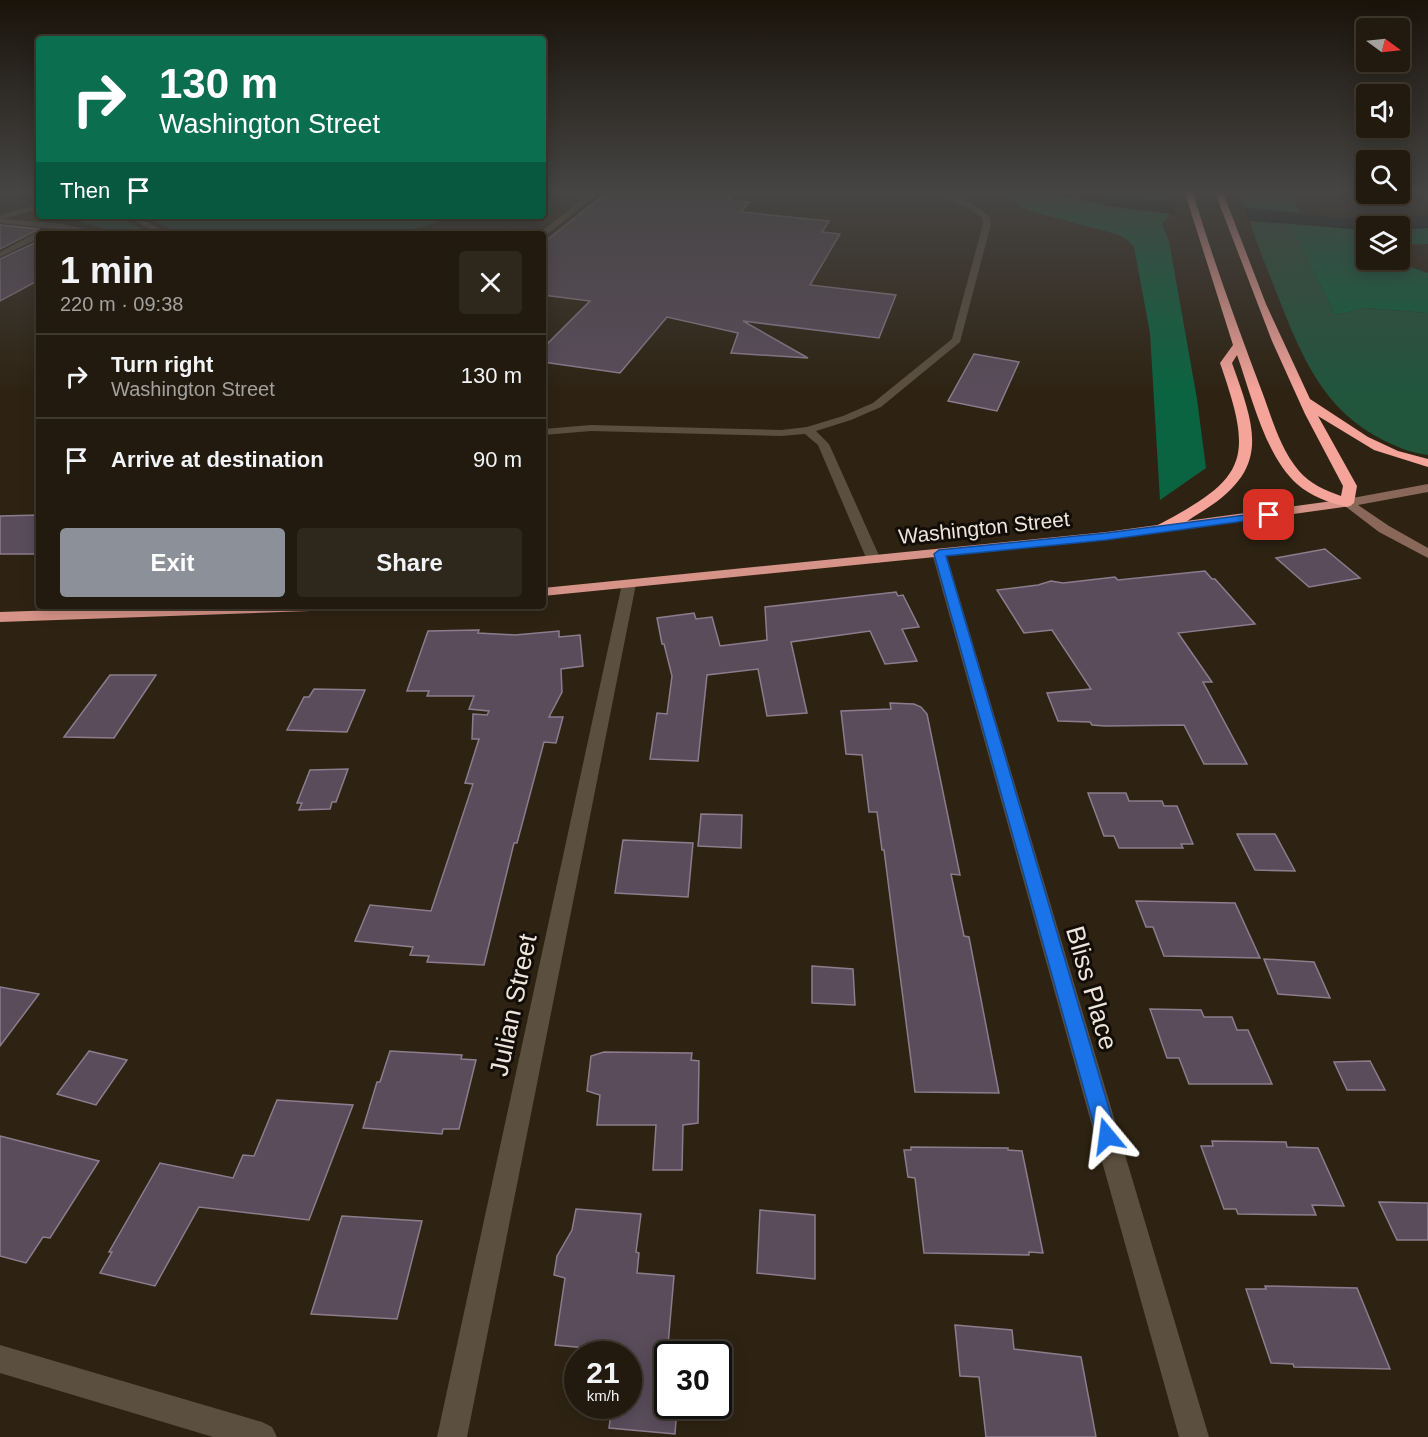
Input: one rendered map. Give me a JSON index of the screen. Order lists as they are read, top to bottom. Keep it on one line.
{"streets":{"highway":["Washington Street"],"street":["Bliss Place","Julian Street"]},"crossings":[["Washington Street","Bliss Place"],["Washington Street","Julian Street"]],"north":"right","page":{"turn":["130 m","Washington Street"],"then":"Then","heading":["1 min","220 m · 09:38"],"list":[{"name":"Turn right","note":"Washington Street","value":"130 m"},{"name":"Arrive at destination","value":"90 m"}],"buttons":["Exit","Share"],"speed":"21 km/h","limit":"30"}}
